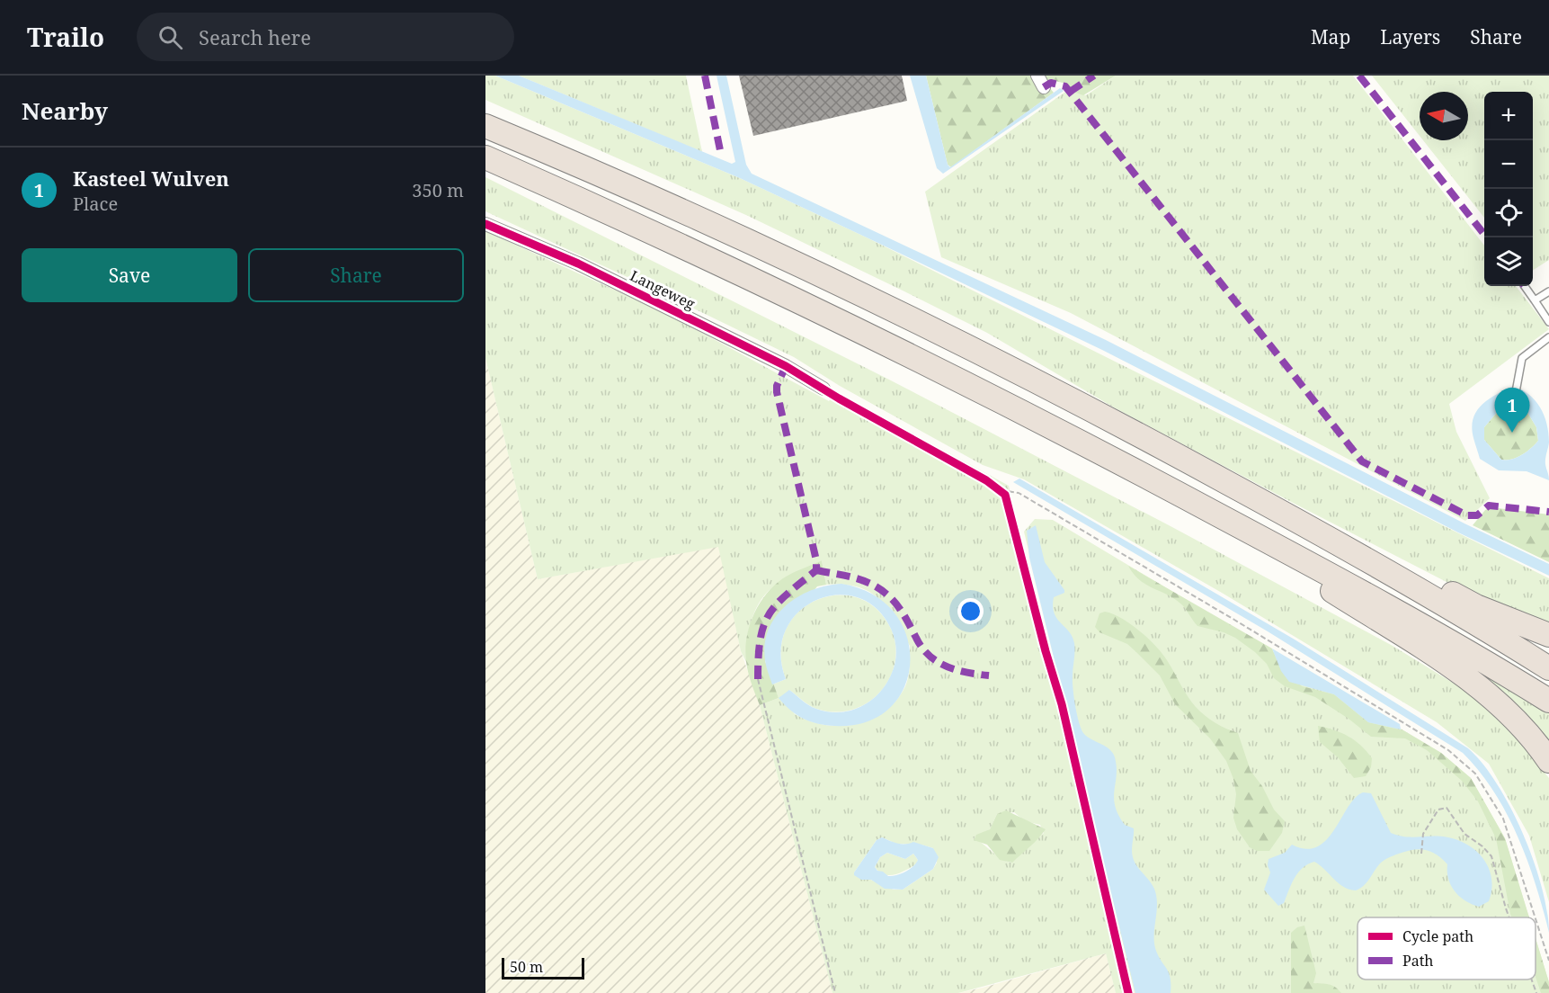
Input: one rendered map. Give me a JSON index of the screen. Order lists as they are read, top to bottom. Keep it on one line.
{"streets":{"street":["Langeweg"]},"legend":["Cycle path","Path"],"scale_bar":"50 m","north":"left","page":{"header":"Trailo","search":"Search here","nav":["Map","Layers","Share"],"heading":"Nearby","map_buttons":["+","−"],"list":[{"mark":"1","name":"Kasteel Wulven","note":"Place","value":"350 m"}],"buttons":["Save","Share"],"pins":"1","scale":"50 m"}}
